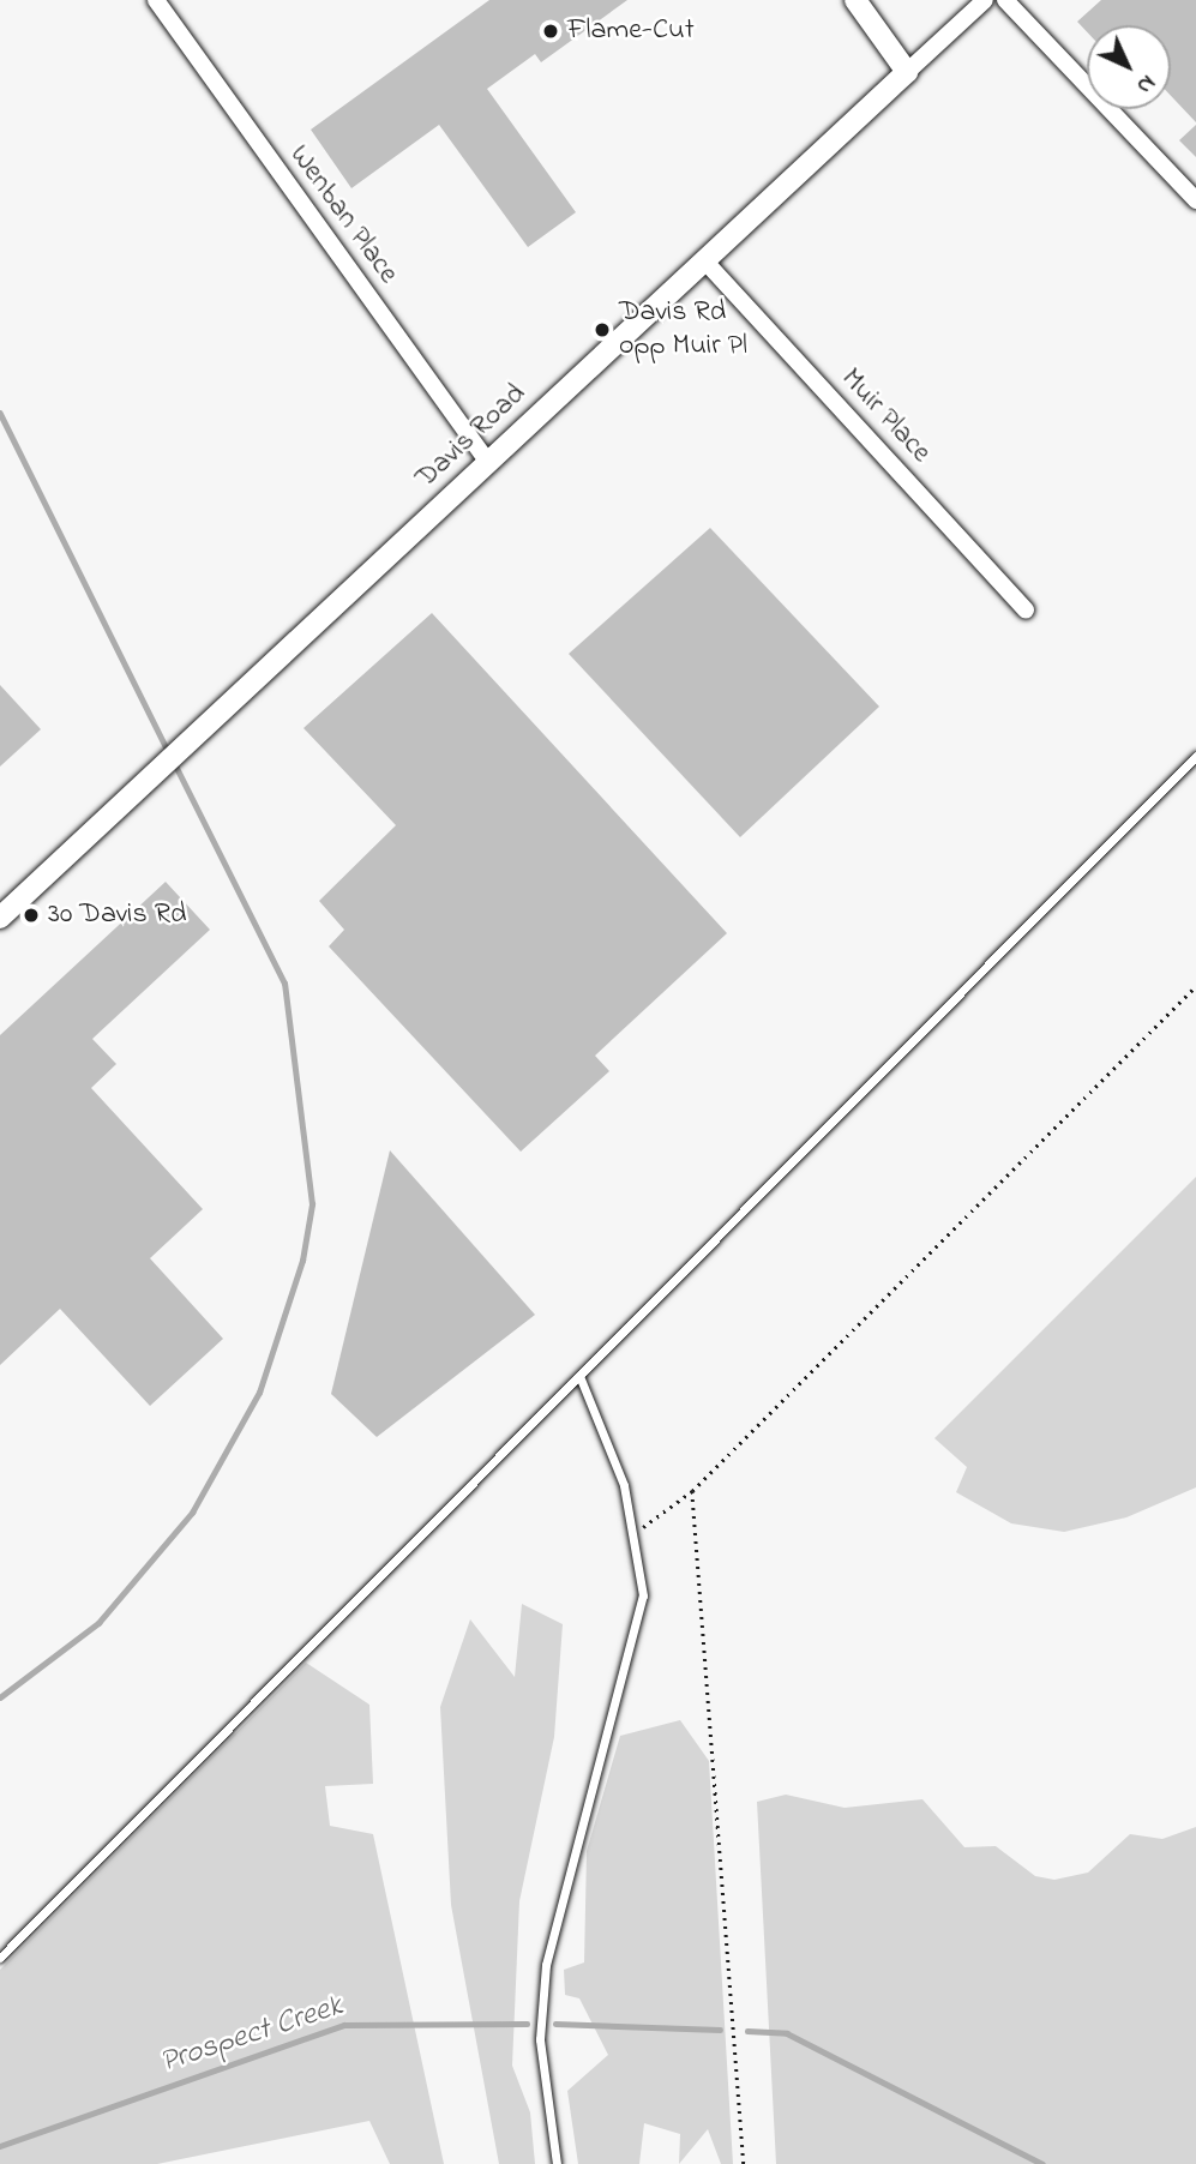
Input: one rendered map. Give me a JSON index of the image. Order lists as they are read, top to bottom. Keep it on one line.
{"streets":{"street":["Wenban Place","Muir Place","Davis Road"]},"crossings":[["Wenban Place","Davis Road"],["Muir Place","Davis Road"]],"water":["Prospect Creek"],"places":["Flame-Cut","Davis Rd opp Muir Pl","30 Davis Rd"],"north":"bottom right"}
